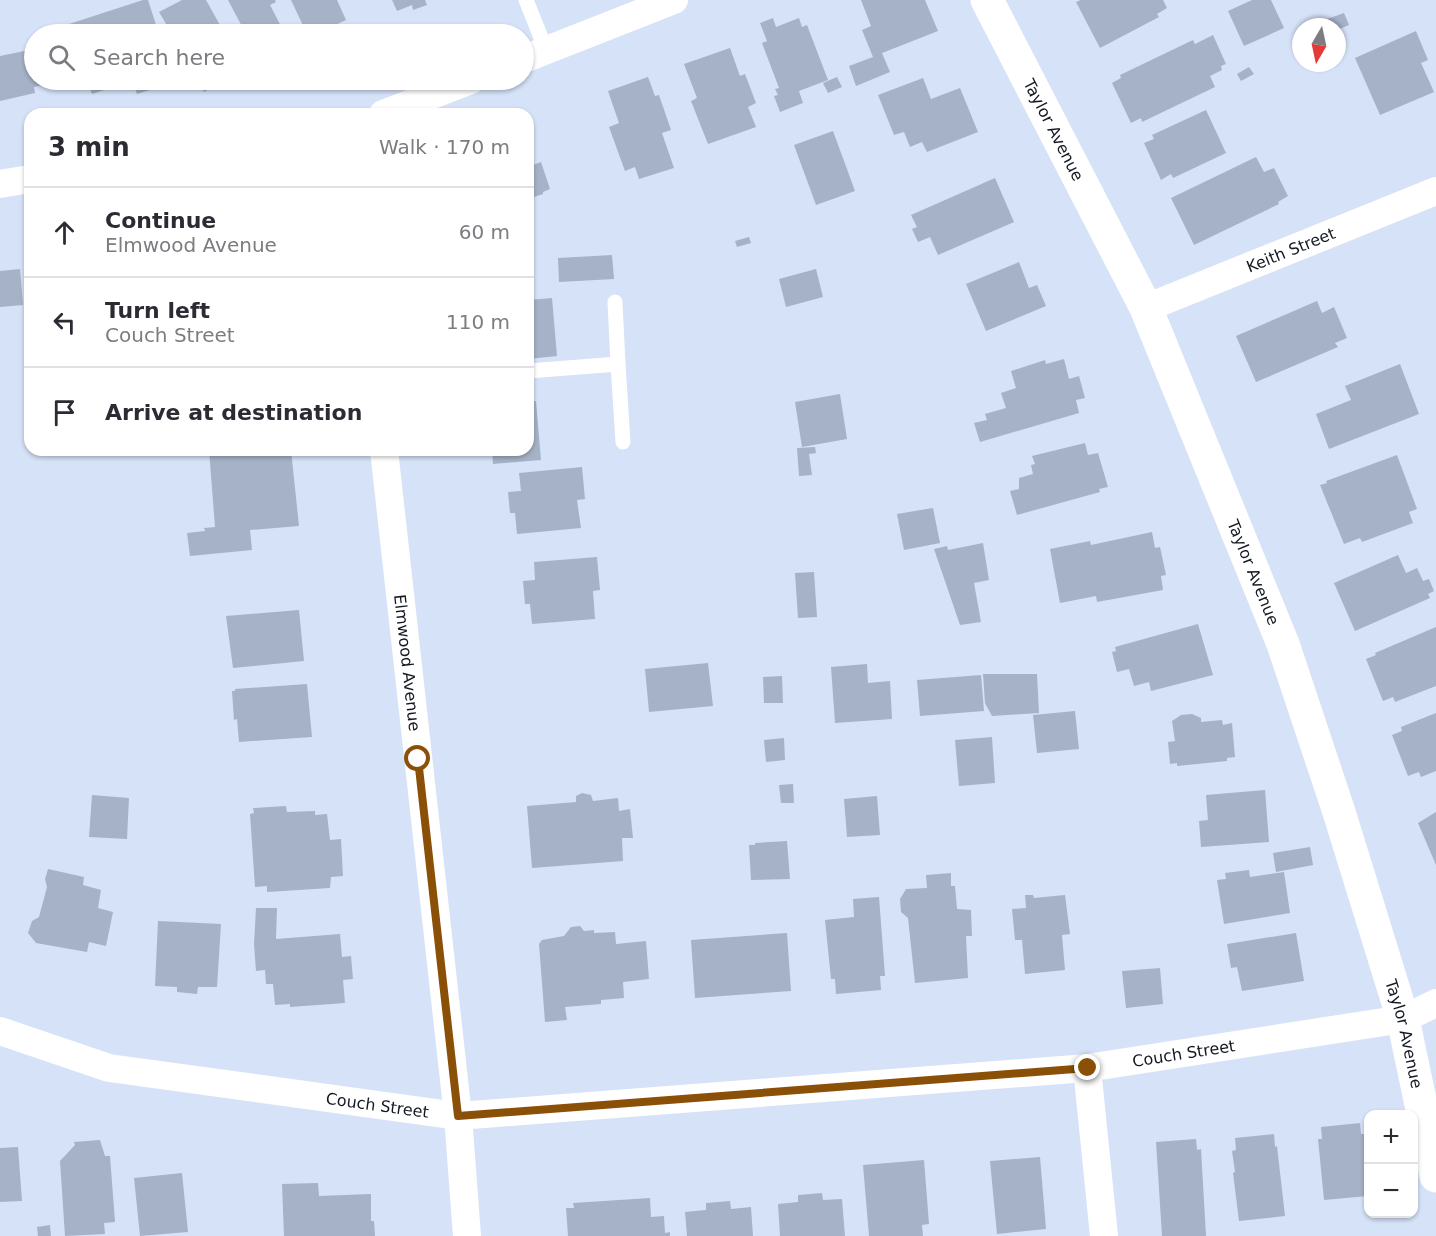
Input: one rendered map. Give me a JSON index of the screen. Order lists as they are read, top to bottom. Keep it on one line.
{"streets":{"street":["Taylor Avenue","Keith Street","Elmwood Avenue","Couch Street"]},"crossings":[["Taylor Avenue","Keith Street"],["Taylor Avenue","Couch Street"],["Elmwood Avenue","Couch Street"]],"north":"bottom","page":{"search":"Search here","heading":["3 min","Walk · 170 m"],"list":[["Continue","Elmwood Avenue","60 m"],["Turn left","Couch Street","110 m"],"Arrive at destination"],"map_buttons":["+","−"]}}
